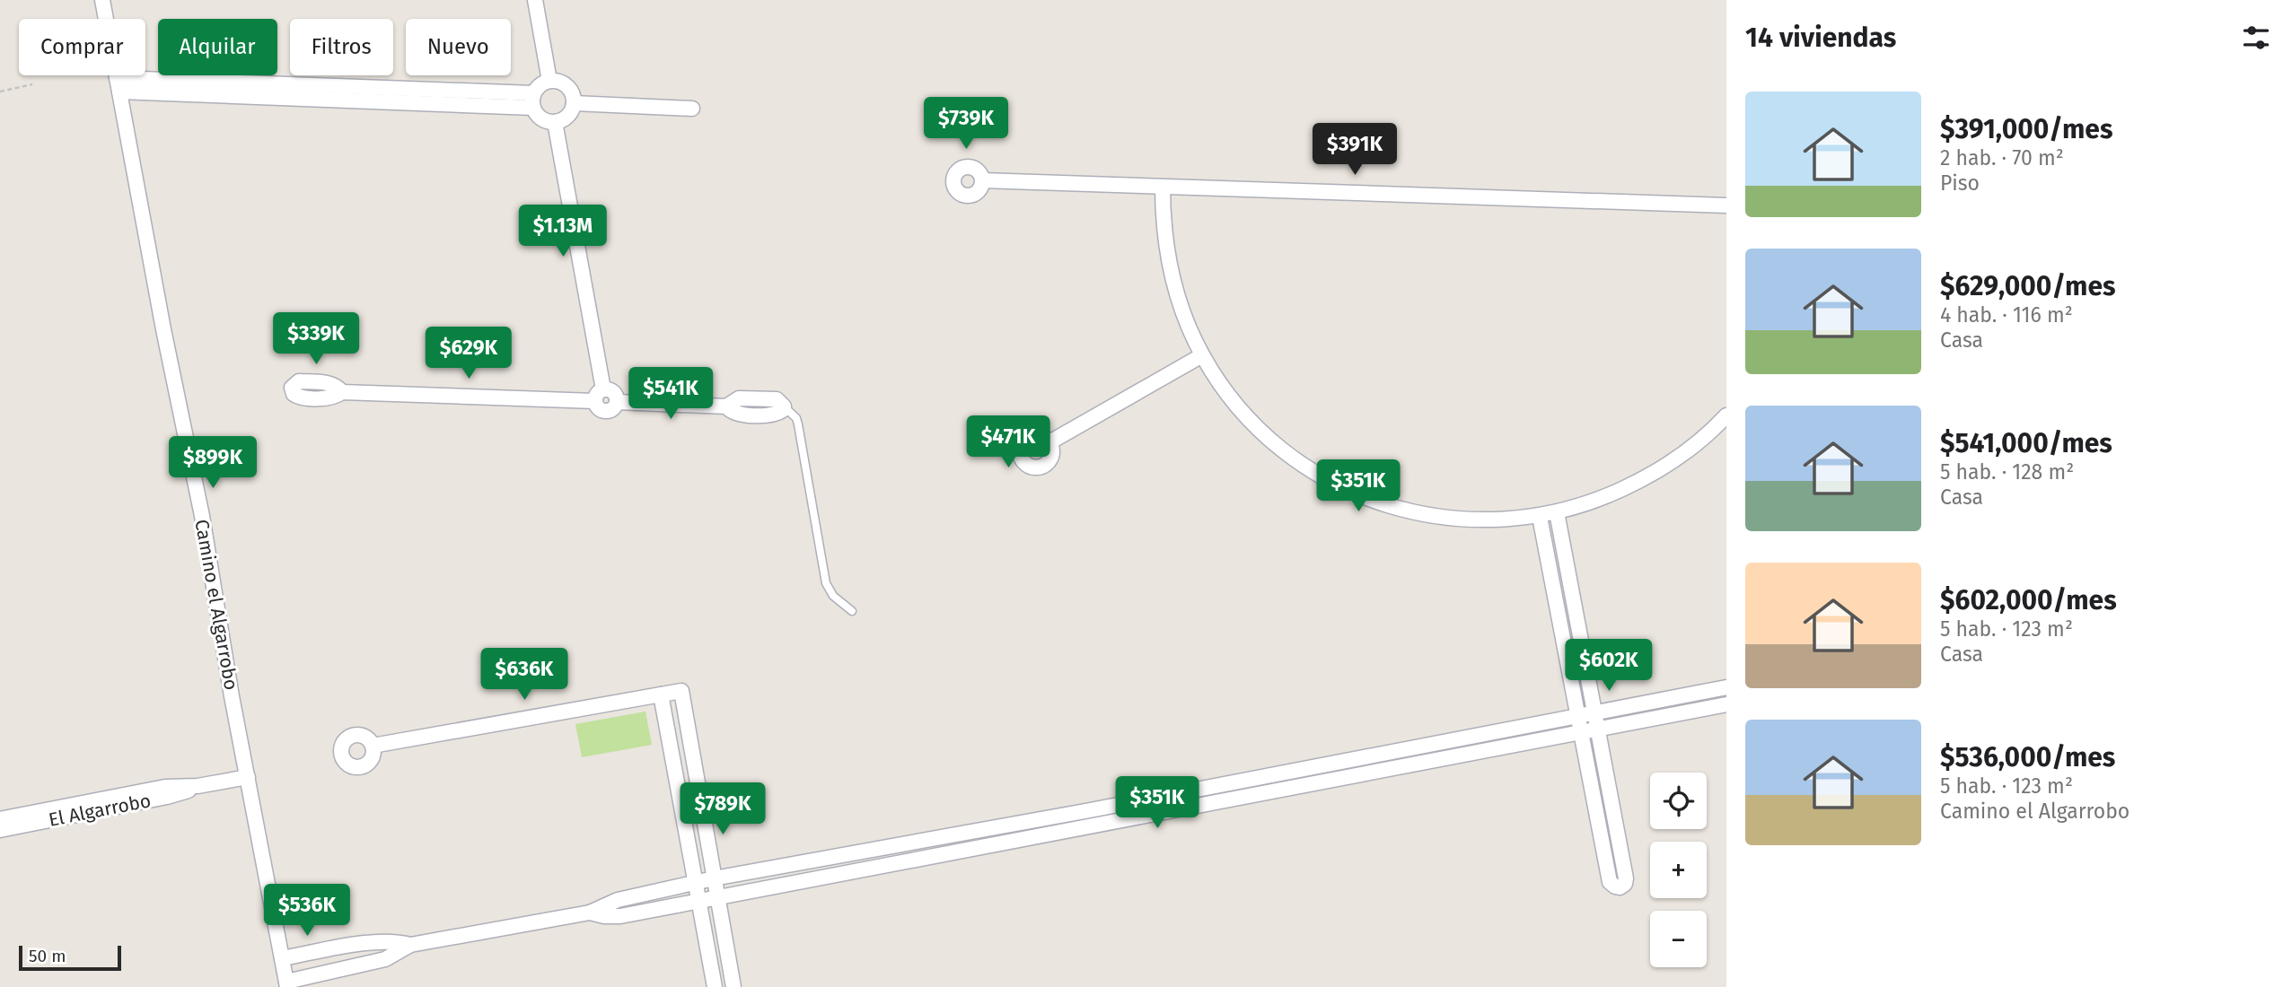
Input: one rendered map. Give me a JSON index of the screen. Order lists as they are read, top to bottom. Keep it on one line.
{"streets":{"street":["Camino el Algarrobo","El Algarrobo"]},"crossings":[["Camino el Algarrobo","El Algarrobo"]],"scale_bar":"50 m","page":{"heading":"14 viviendas","chip":["Comprar","Alquilar","Filtros","Nuevo"],"list":[{"name":"$391,000/mes","note":"2 hab. · 70 m² · Piso"},{"name":"$629,000/mes","note":"4 hab. · 116 m² · Casa"},{"name":"$541,000/mes","note":"5 hab. · 128 m² · Casa"},{"name":"$602,000/mes","note":"5 hab. · 123 m² · Casa"},{"name":"$536,000/mes","note":"5 hab. · 123 m² · Camino el Algarrobo"}],"price":["$739K","$391K","$1.13M","$339K","$629K","$541K","$471K","$899K","$351K","$602K","$636K","$351K","$789K","$536K"],"map_buttons":["+","−"],"scale":"50 m"}}
